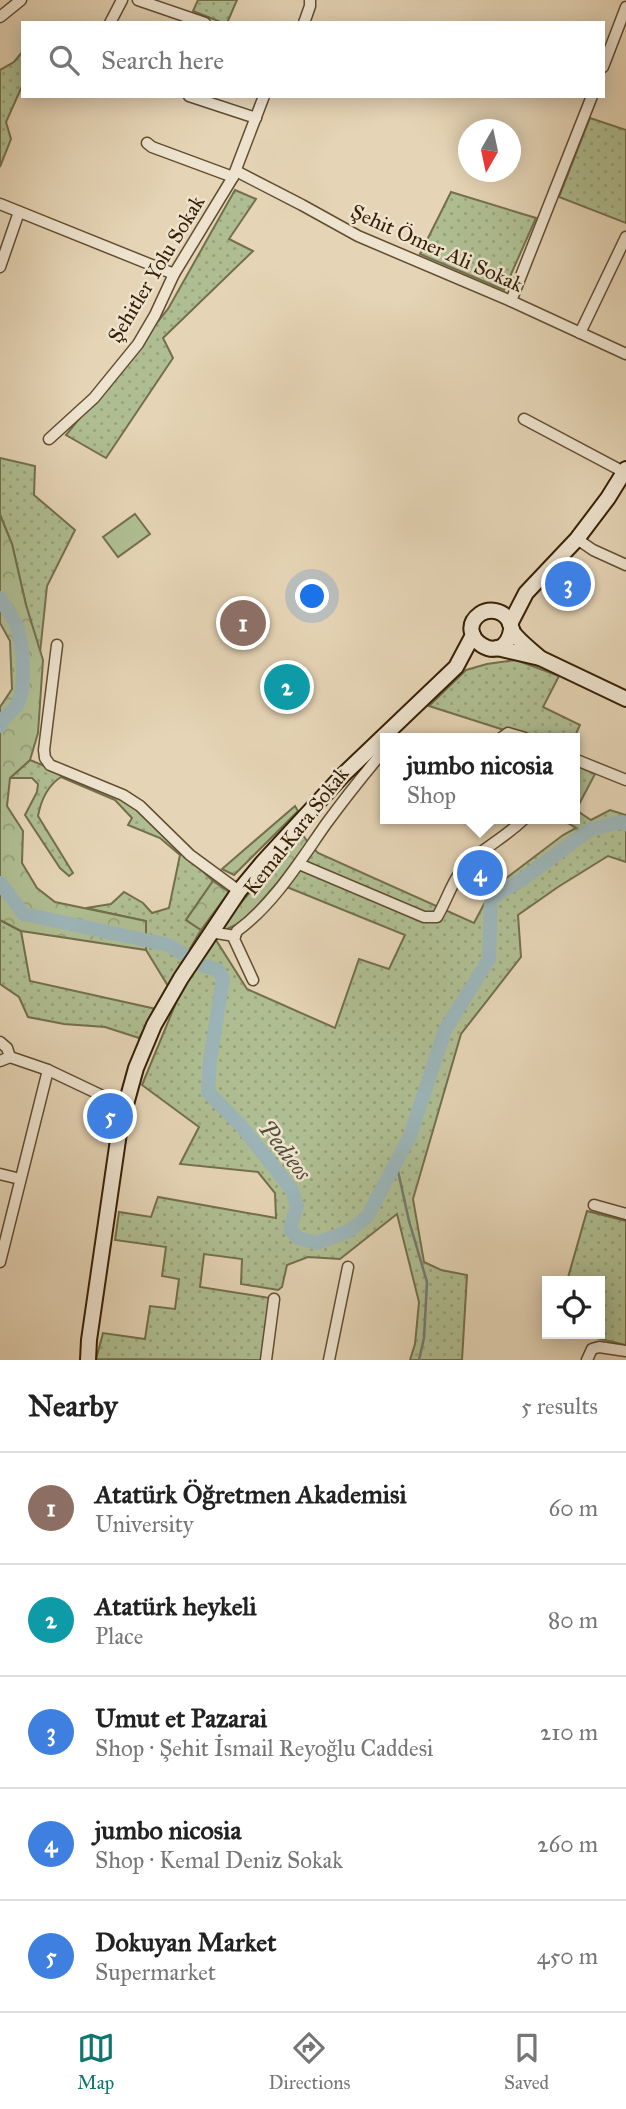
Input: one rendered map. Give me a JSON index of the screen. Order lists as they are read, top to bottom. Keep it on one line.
{"streets":{"street":["Şehit Ömer Ali Sokak","Şehitler Yolu Sokak","Kemal Kara Sokak"]},"crossings":[["Şehit Ömer Ali Sokak","Şehitler Yolu Sokak"]],"water":["Pedieos"],"north":"bottom","page":{"search":"Search here","pins":["3","1","2","4","5"],"popup":["jumbo nicosia","Shop"],"heading":["Nearby","5 results"],"list":[{"mark":"1","name":"Atatürk Öğretmen Akademisi","note":"University","value":"60 m"},{"mark":"2","name":"Atatürk heykeli","note":"Place","value":"80 m"},{"mark":"3","name":"Umut et Pazarai","note":"Shop · Şehit İsmail Reyoğlu Caddesi","value":"210 m"},{"mark":"4","name":"jumbo nicosia","note":"Shop · Kemal Deniz Sokak","value":"260 m"},{"mark":"5","name":"Dokuyan Market","note":"Supermarket","value":"450 m"}],"nav":["Map","Directions","Saved"]}}
